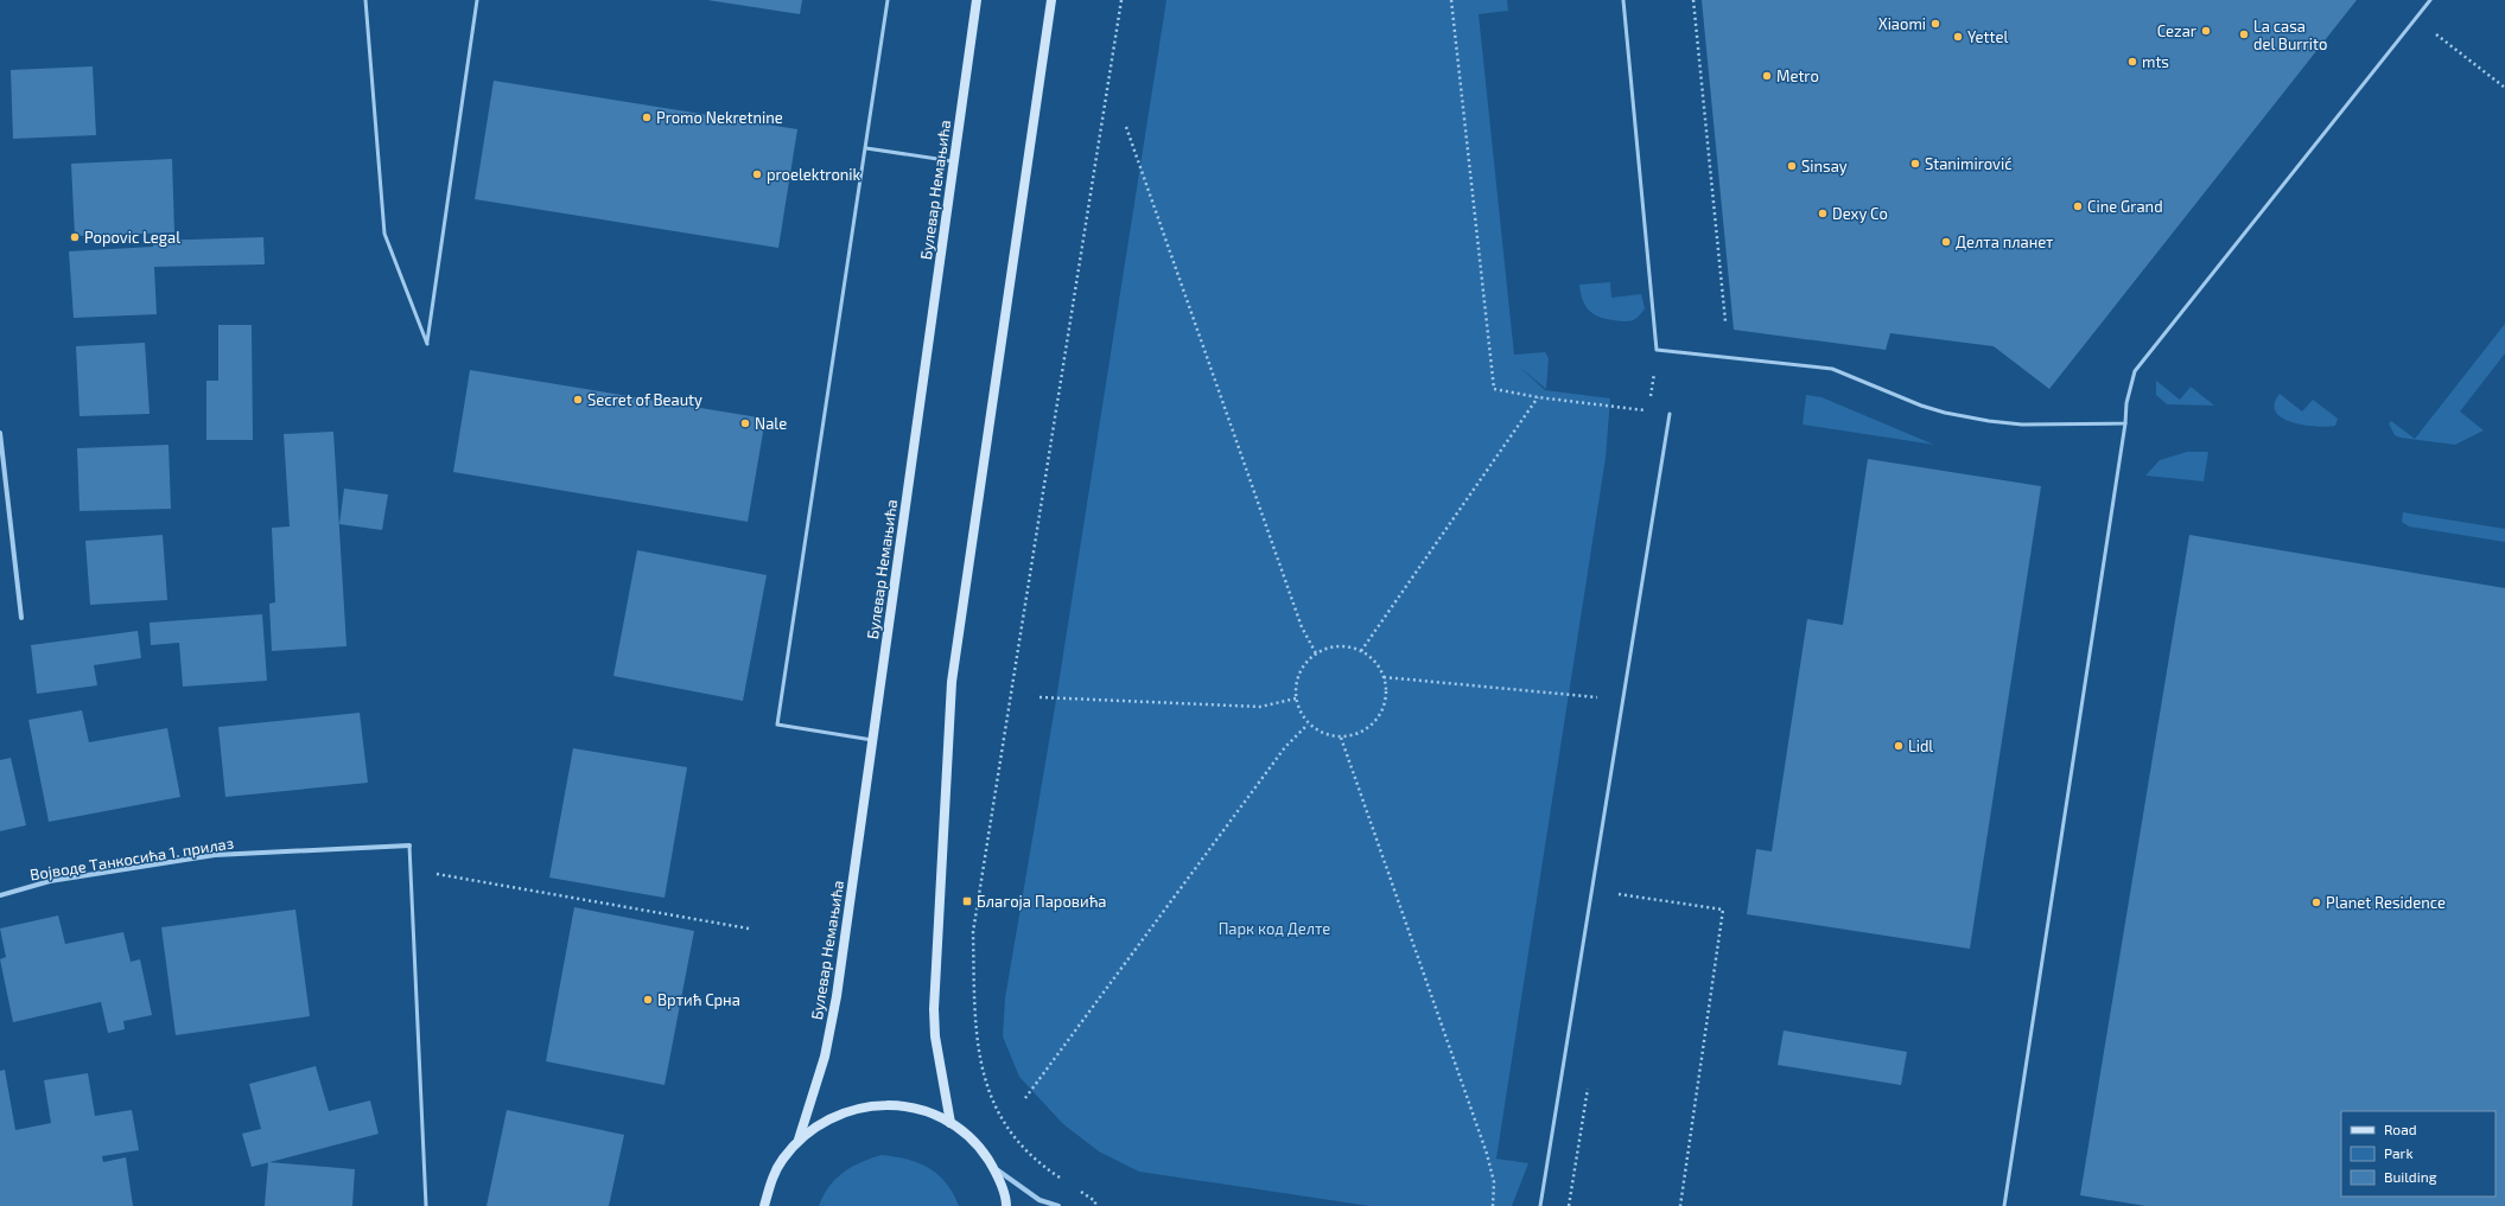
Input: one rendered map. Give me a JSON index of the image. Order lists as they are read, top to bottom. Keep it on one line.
{"streets":{"street":["Булевар Немањића","Војводе Танкосића 1. прилаз"]},"parks":["Парк код Делте"],"places":{"other":["Xiaomi","Cezar","La casa del Burrito","Yettel","mts","Metro","Promo Nekretnine","Stanimirović","Sinsay","proelektronik","Cine Grand","Dexy Co","Popovic Legal","Делта планет","Secret of Beauty","Nale","Lidl","Planet Residence","Вртић Срна"],"transit":["Благоја Паровића"]},"legend":["Road","Park","Building"]}
